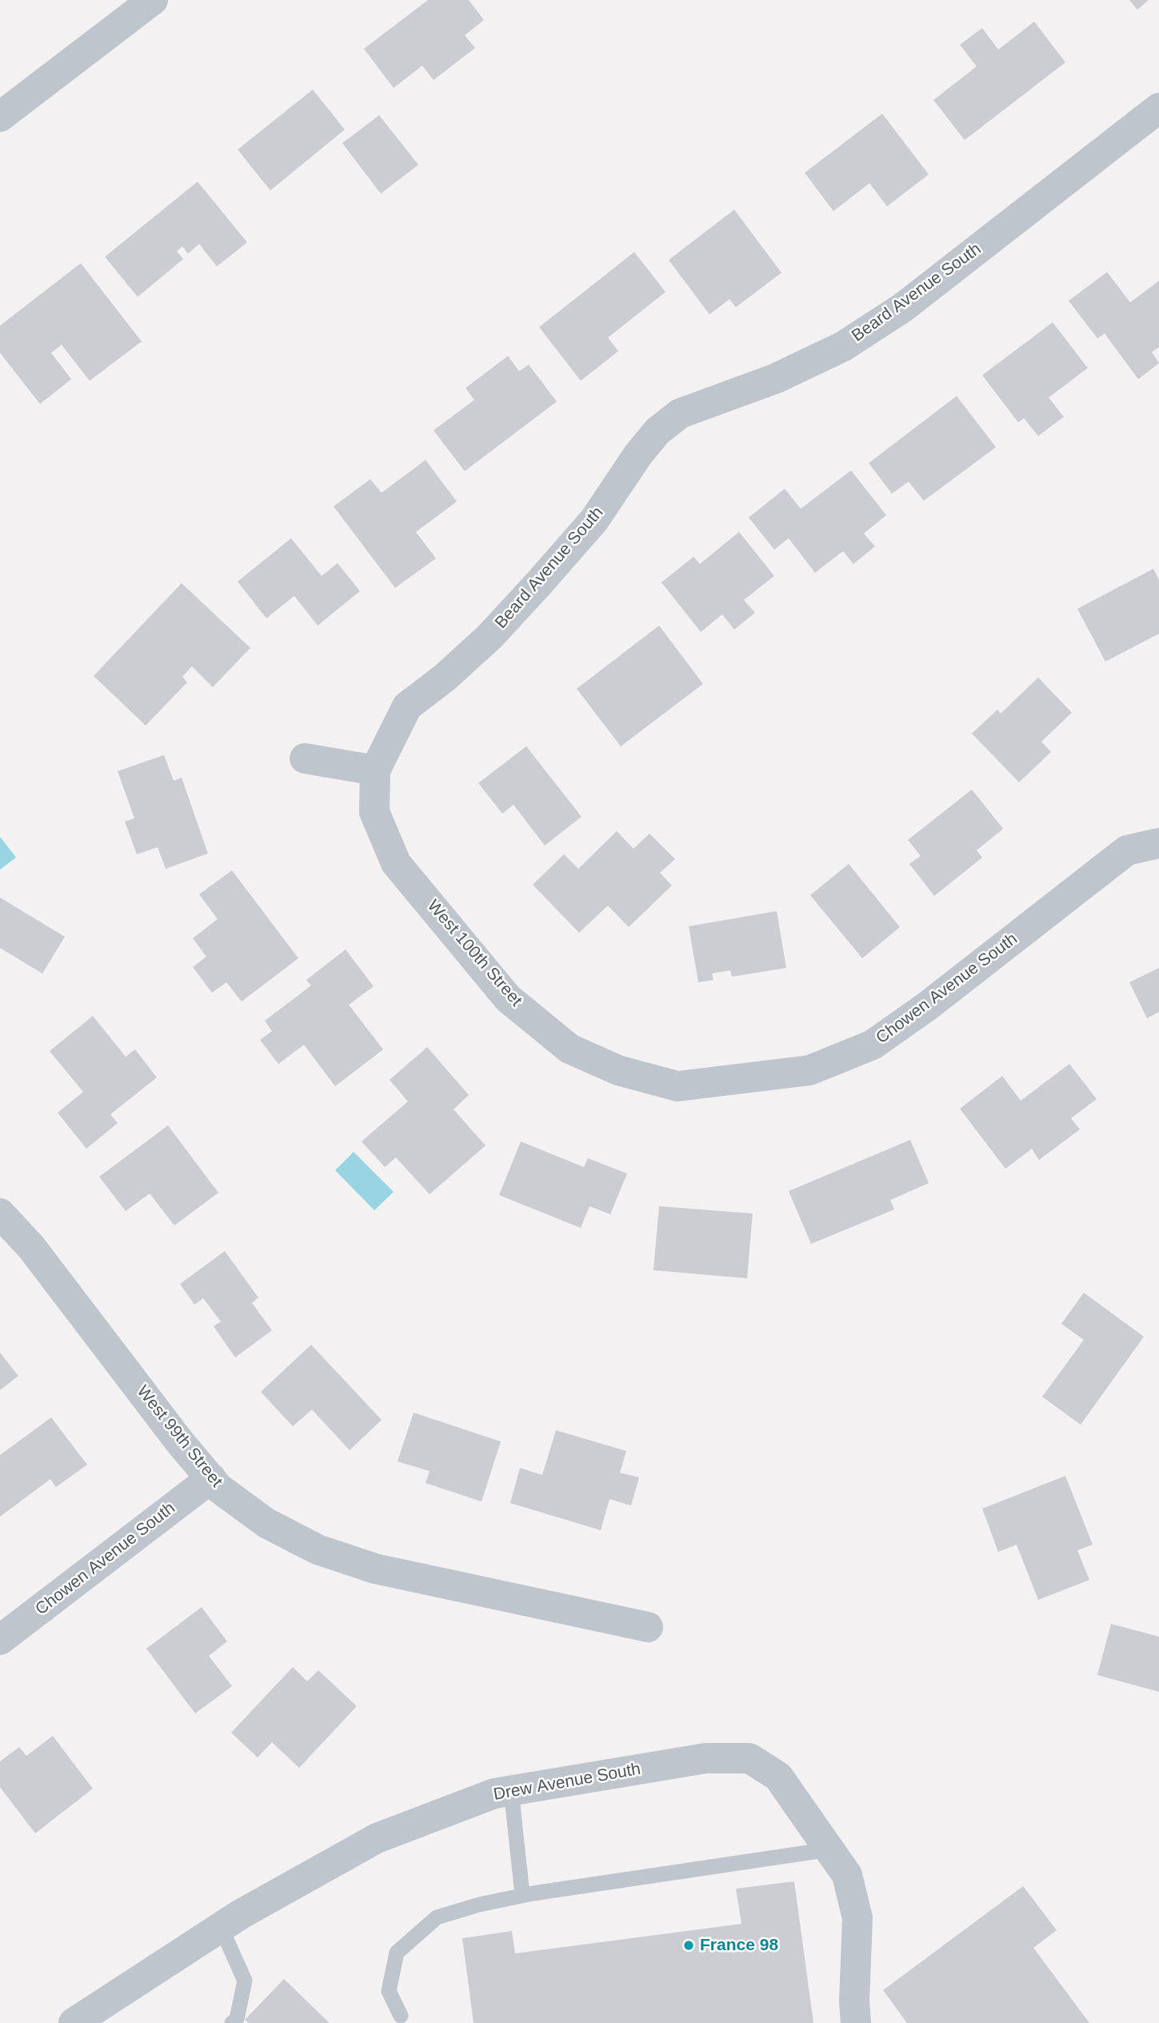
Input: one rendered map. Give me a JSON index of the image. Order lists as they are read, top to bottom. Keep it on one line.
{"streets":{"street":["Beard Avenue South","West 100th Street","Chowen Avenue South","West 99th Street","Drew Avenue South"]},"crossings":[["Beard Avenue South","West 100th Street"],["West 100th Street","Chowen Avenue South"],["Chowen Avenue South","West 99th Street"]],"places":["France 98"]}
